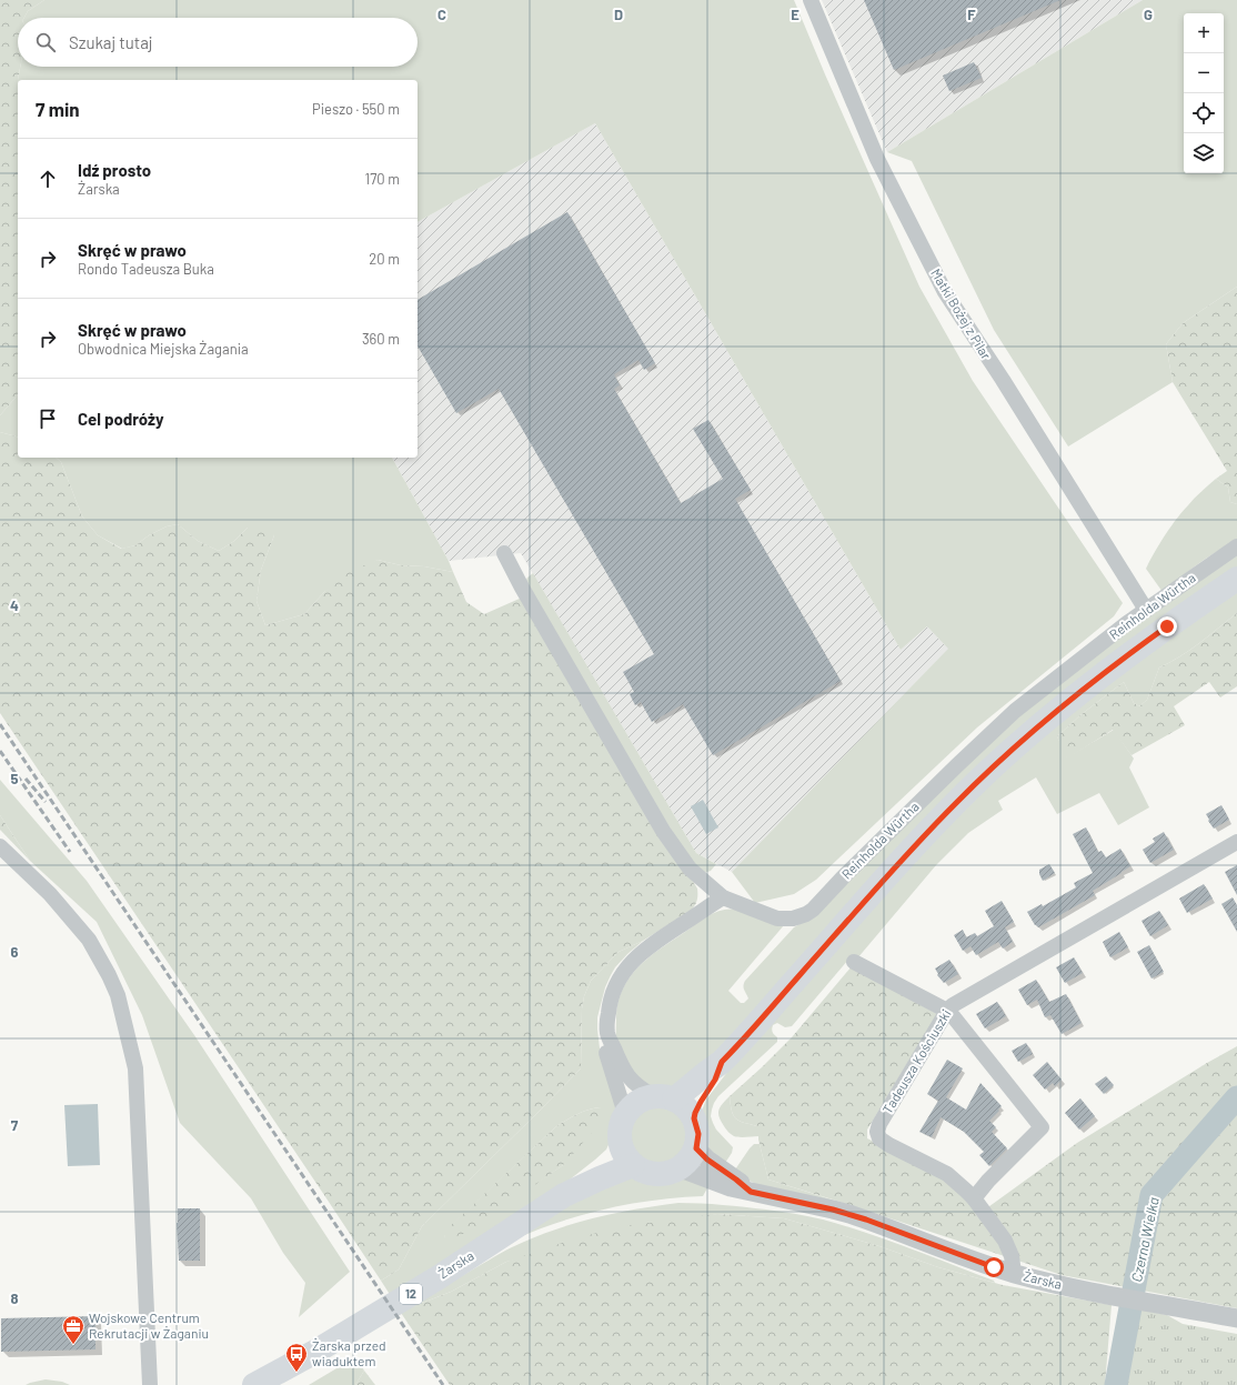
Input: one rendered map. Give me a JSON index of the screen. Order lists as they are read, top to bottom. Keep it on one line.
{"streets":{"main road":["Żarska","12"],"street":["Matki Bożej z Pilar","Reinholda Würtha","Tadeusza Kościuszki"]},"crossings":[["Matki Bożej z Pilar","Reinholda Würtha"],["Tadeusza Kościuszki","Żarska"]],"water":["Czerna Wielka"],"places":{"office":["Wojskowe Centrum Rekrutacji w Żaganiu"],"bus stop":["Żarska przed wiaduktem"]},"page":{"map_buttons":["+","−"],"search":"Szukaj tutaj","heading":["7 min","Pieszo · 550 m"],"list":[["Idź prosto","Żarska","170 m"],["Skręć w prawo","Rondo Tadeusza Buka","20 m"],["Skręć w prawo","Obwodnica Miejska Żagania","360 m"],"Cel podróży"]},"grid":{"columns":["C","D","E","F","G"],"rows":["4","5","6","7","8"]}}
